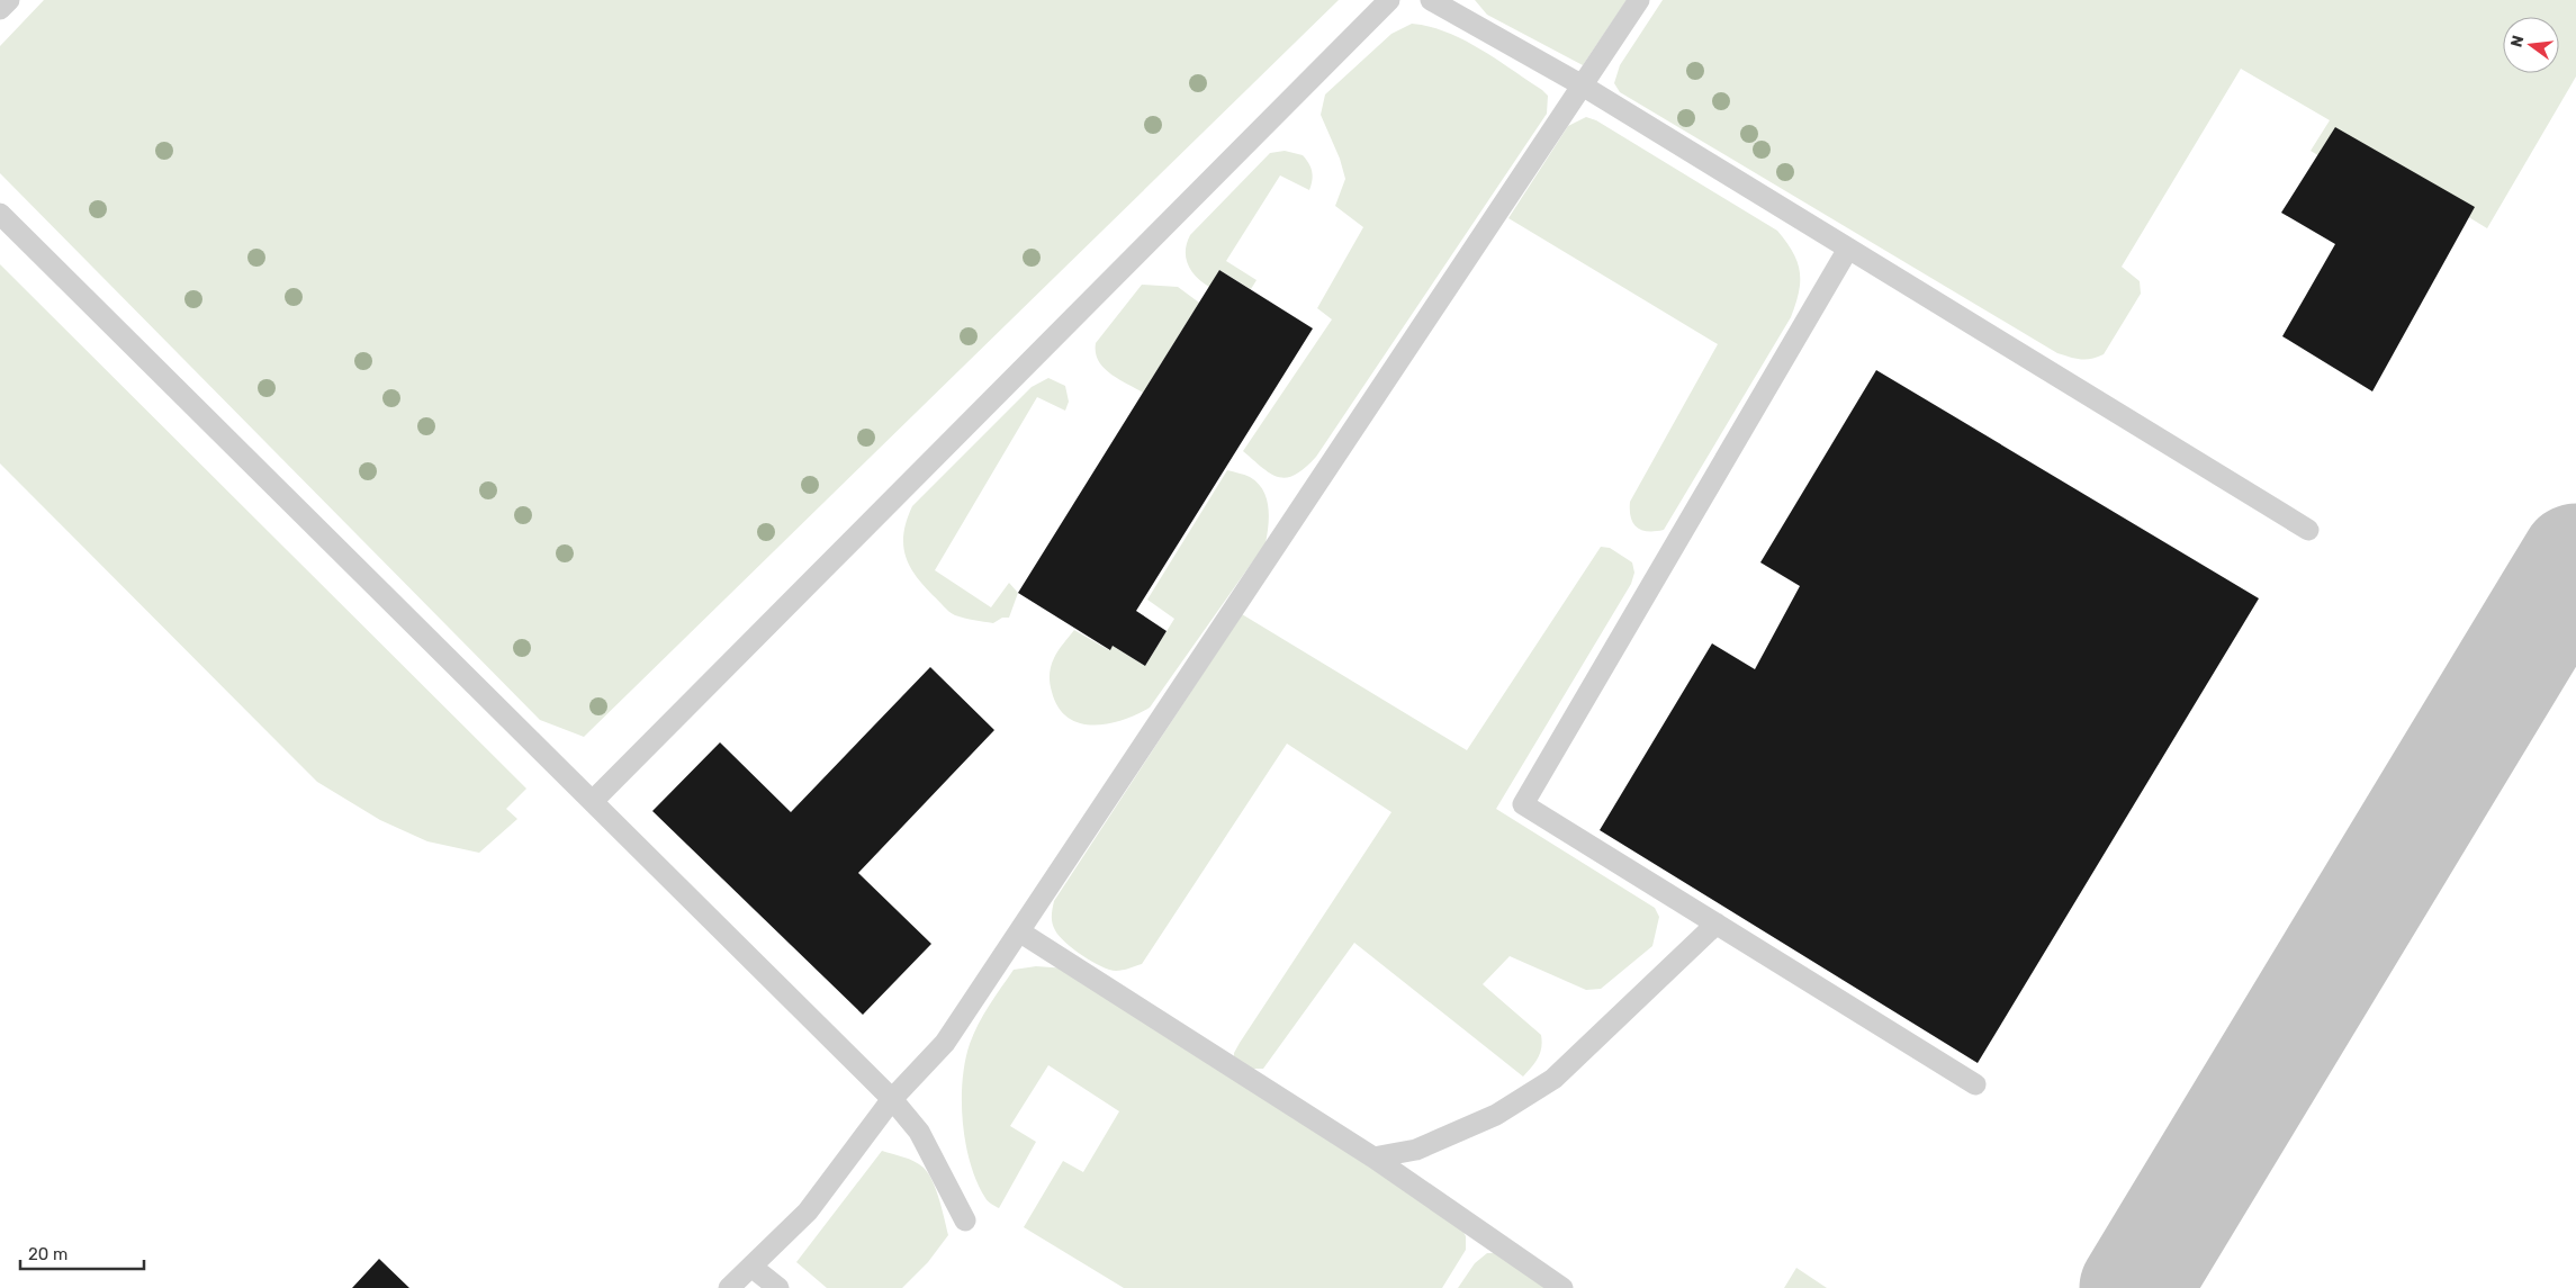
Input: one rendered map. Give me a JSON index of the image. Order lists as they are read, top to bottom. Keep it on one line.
{"scale_bar":"20 m","north":"left"}
